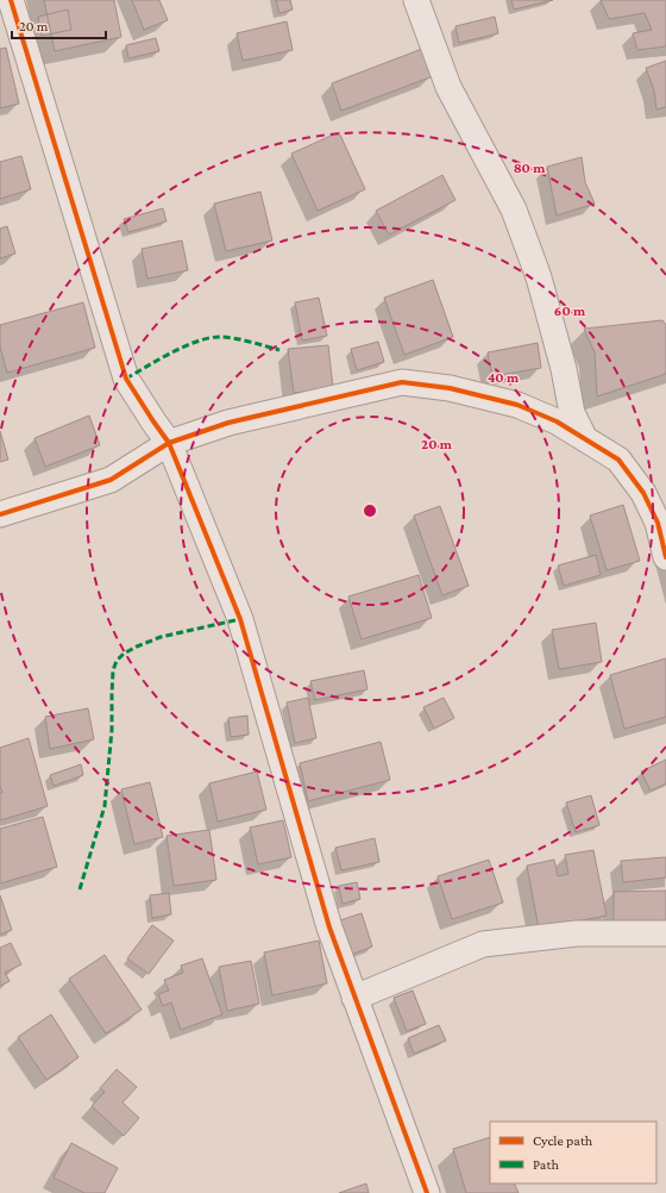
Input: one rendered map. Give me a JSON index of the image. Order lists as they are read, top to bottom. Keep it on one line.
{"legend":["Cycle path","Path"],"scale_bar":"20 m","rings":["80 m","60 m","40 m","20 m"]}
